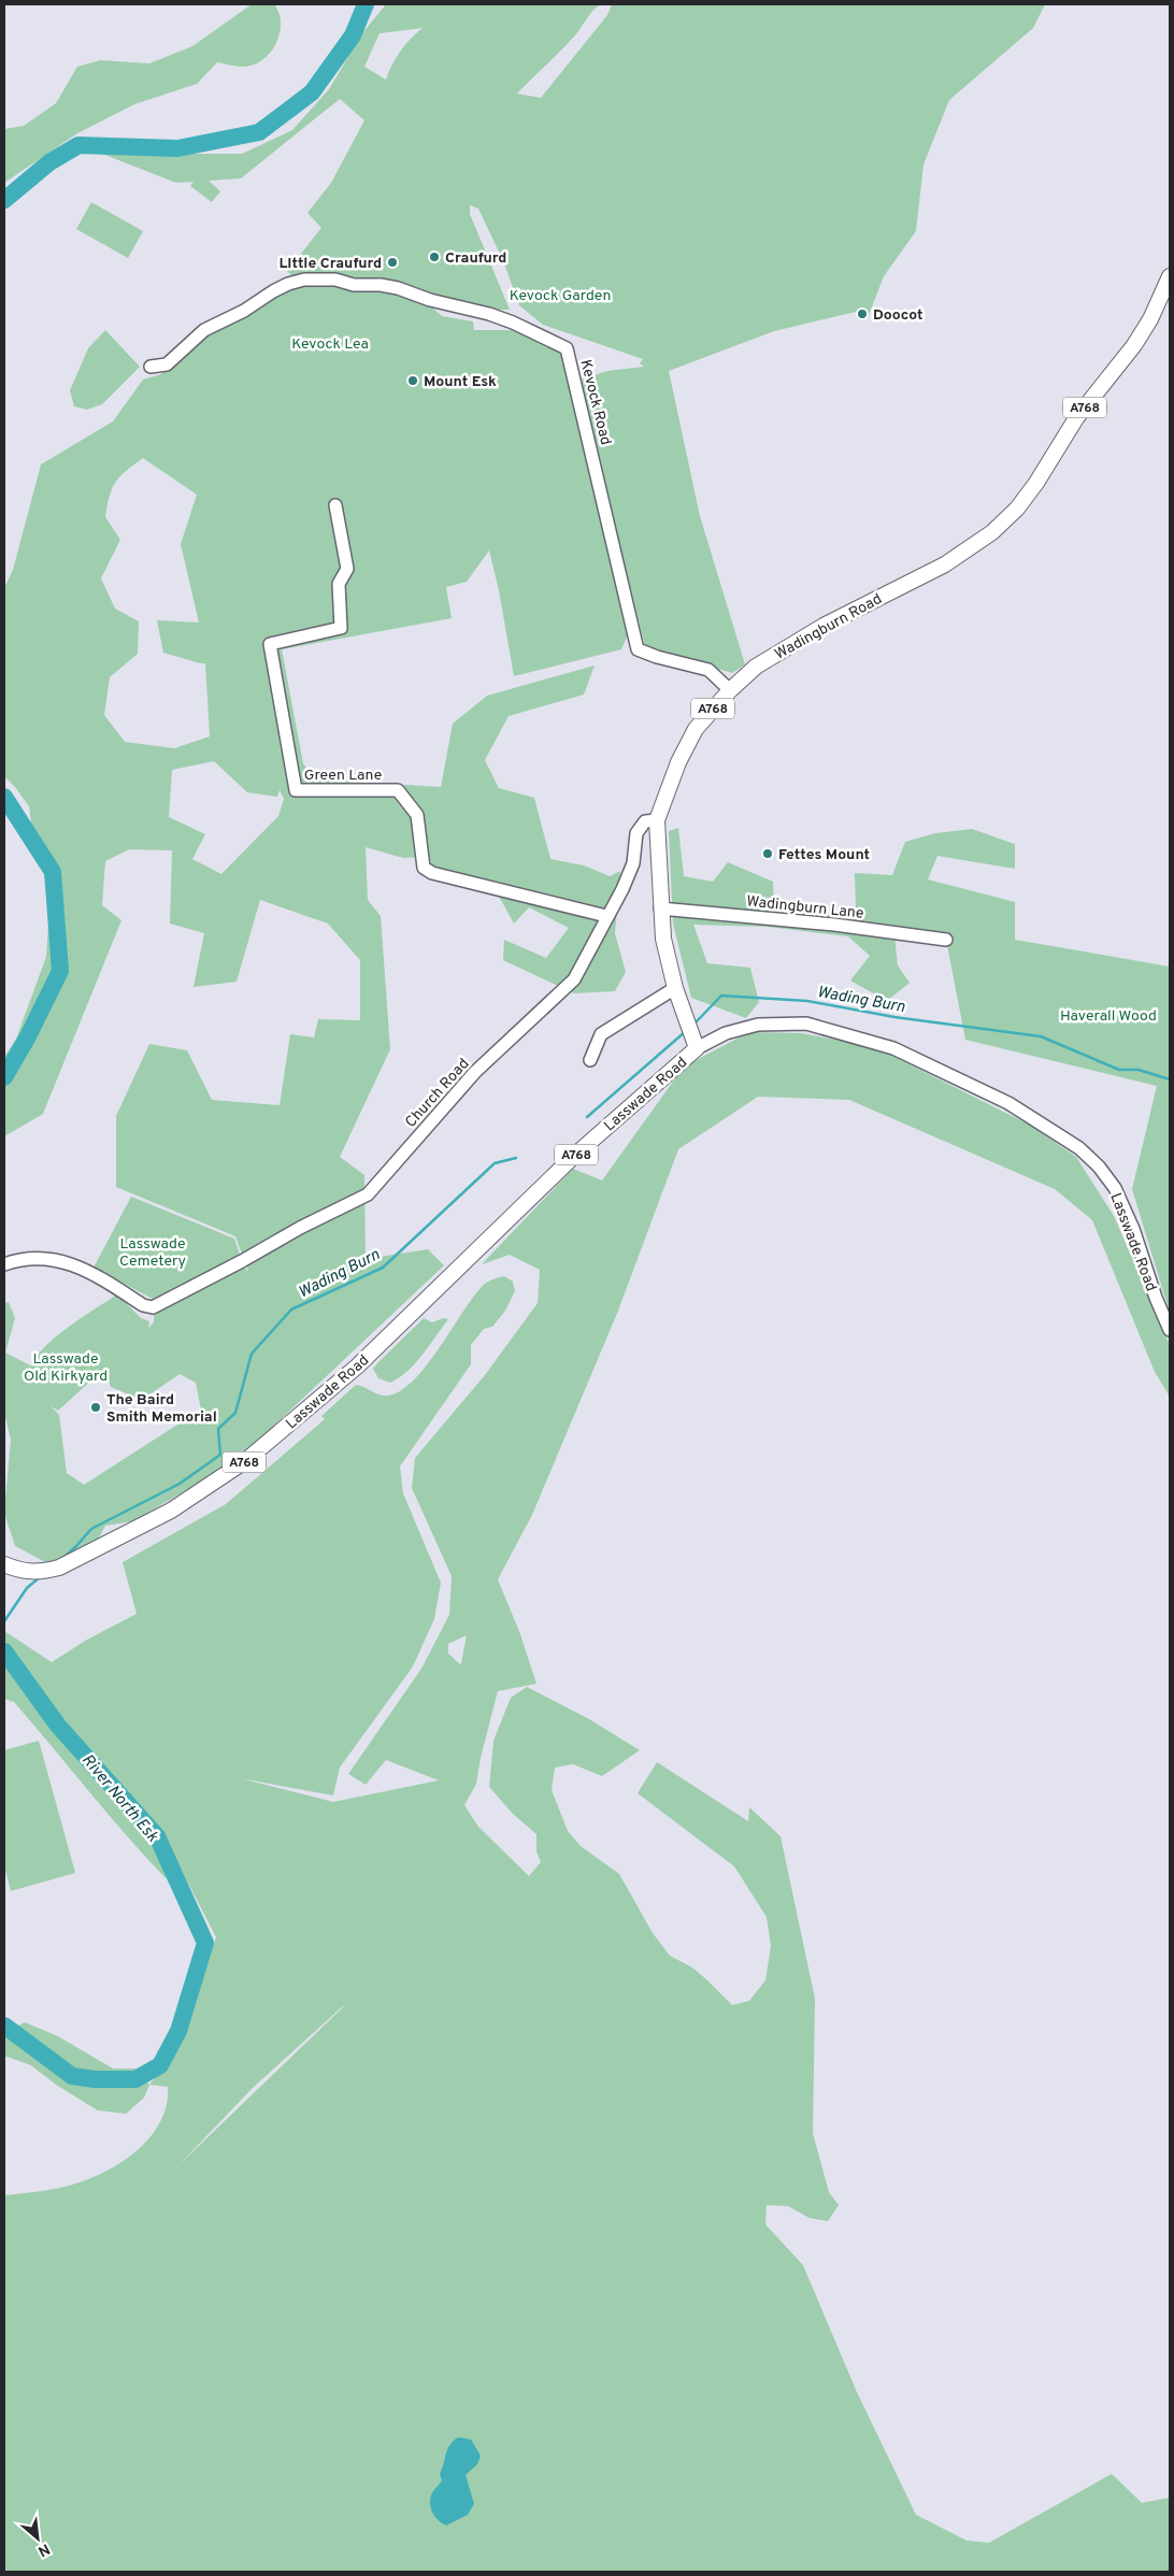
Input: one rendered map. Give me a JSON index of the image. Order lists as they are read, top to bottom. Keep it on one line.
{"streets":{"main road":["A768","Wadingburn Road","Lasswade Road"],"street":["Kevock Road","Green Lane","Wadingburn Lane","Church Road"]},"crossings":[["Kevock Road","Wadingburn Road"],["Wadingburn Road","Wadingburn Lane"],["Wadingburn Road","Church Road"],["Wadingburn Road","Lasswade Road"],["Green Lane","Church Road"]],"water":["Wading Burn","River North Esk"],"parks":["Kevock Garden","Kevock Lea","Haverall Wood","Lasswade Cemetery","Lasswade Old Kirkyard"],"places":["Craufurd","LIttle Craufurd","Doocot","Mount Esk","Fettes Mount","The Baird Smith Memorial"],"north":"bottom right"}
